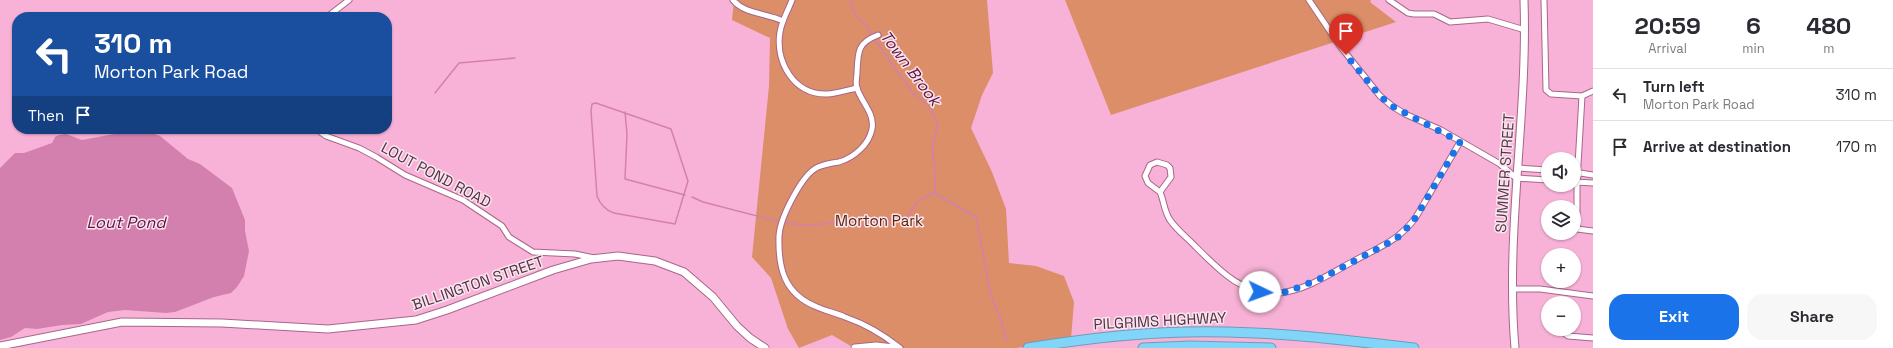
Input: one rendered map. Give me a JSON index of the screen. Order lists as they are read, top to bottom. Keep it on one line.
{"streets":{"highway":["PILGRIMS HIGHWAY"],"street":["SUMMER STREET","LOUT POND ROAD","BILLINGTON STREET"]},"crossings":[["LOUT POND ROAD","BILLINGTON STREET"]],"water":["Town Brook","Lout Pond"],"parks":["Morton Park"],"page":{"eta":["20:59","Arrival","6","min","480","m"],"turn":["310 m","Morton Park Road"],"list":[{"name":"Turn left","note":"Morton Park Road","value":"310 m"},{"name":"Arrive at destination","value":"170 m"}],"then":"Then","map_buttons":["+","−"],"buttons":["Exit","Share"]}}
